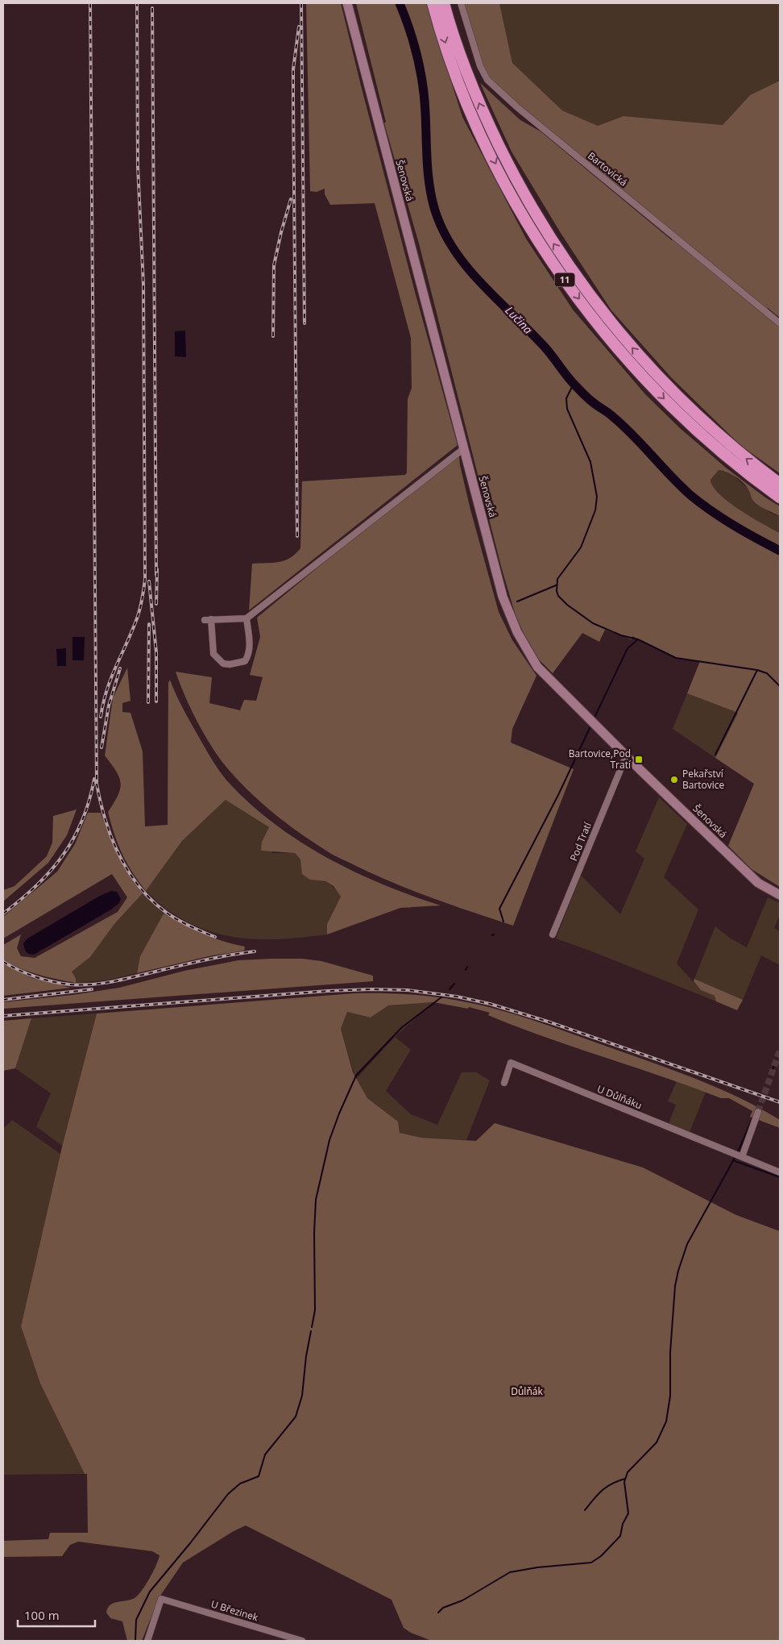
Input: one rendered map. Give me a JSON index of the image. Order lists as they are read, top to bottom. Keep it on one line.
{"streets":{"highway":["11"],"street":["Bartovická","Šenovská","Pod Tratí","U Důlňáku","U Březinek"]},"crossings":[["Šenovská","Pod Tratí"]],"water":["Lučina"],"parks":["Důlňák"],"places":{"transit":["Bartovice,Pod Tratí"],"other":["Pekařství Bartovice"]},"scale_bar":"100 m"}
